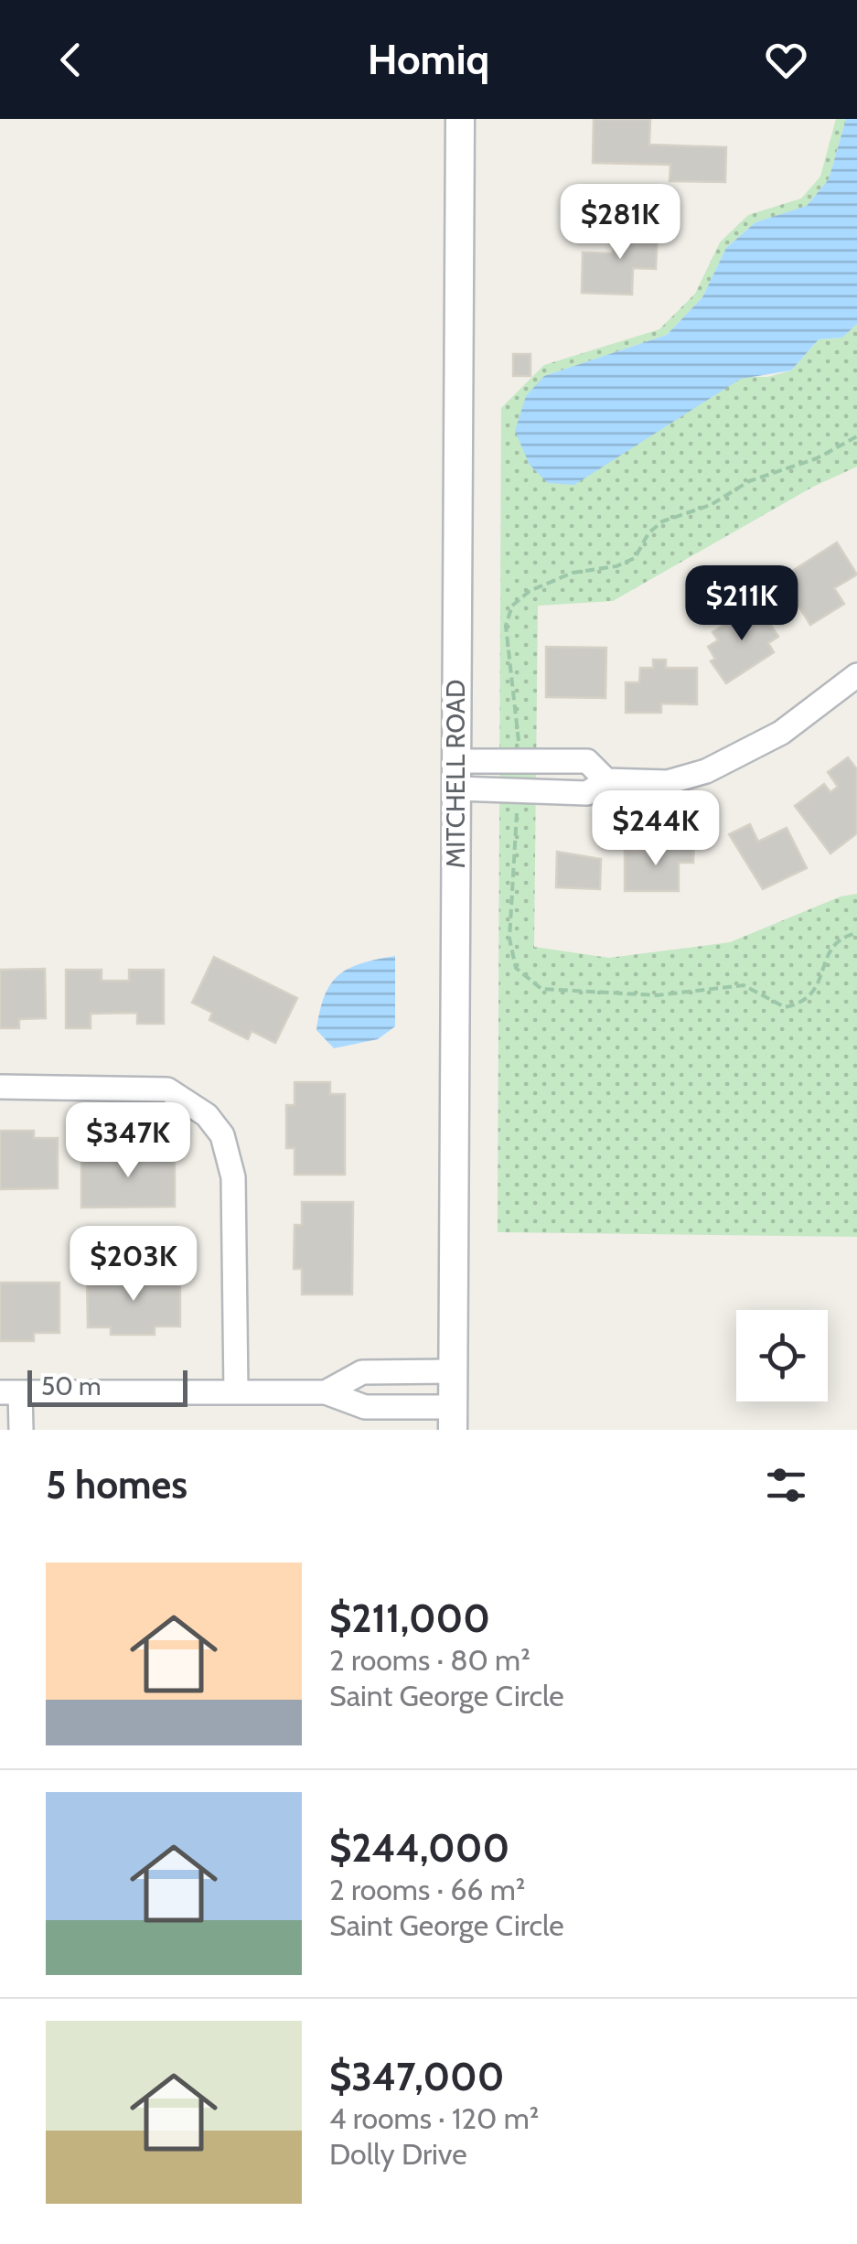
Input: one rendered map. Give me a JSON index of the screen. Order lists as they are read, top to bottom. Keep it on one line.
{"streets":{"street":["MITCHELL ROAD"]},"scale_bar":"50 m","page":{"header":"Homiq","price":["$281K","$211K","$244K","$347K","$203K"],"scale":"50 m","heading":"5 homes","list":[{"name":"$211,000","note":"2 rooms · 80 m² · Saint George Circle"},{"name":"$244,000","note":"2 rooms · 66 m² · Saint George Circle"},{"name":"$347,000","note":"4 rooms · 120 m² · Dolly Drive"}]}}
